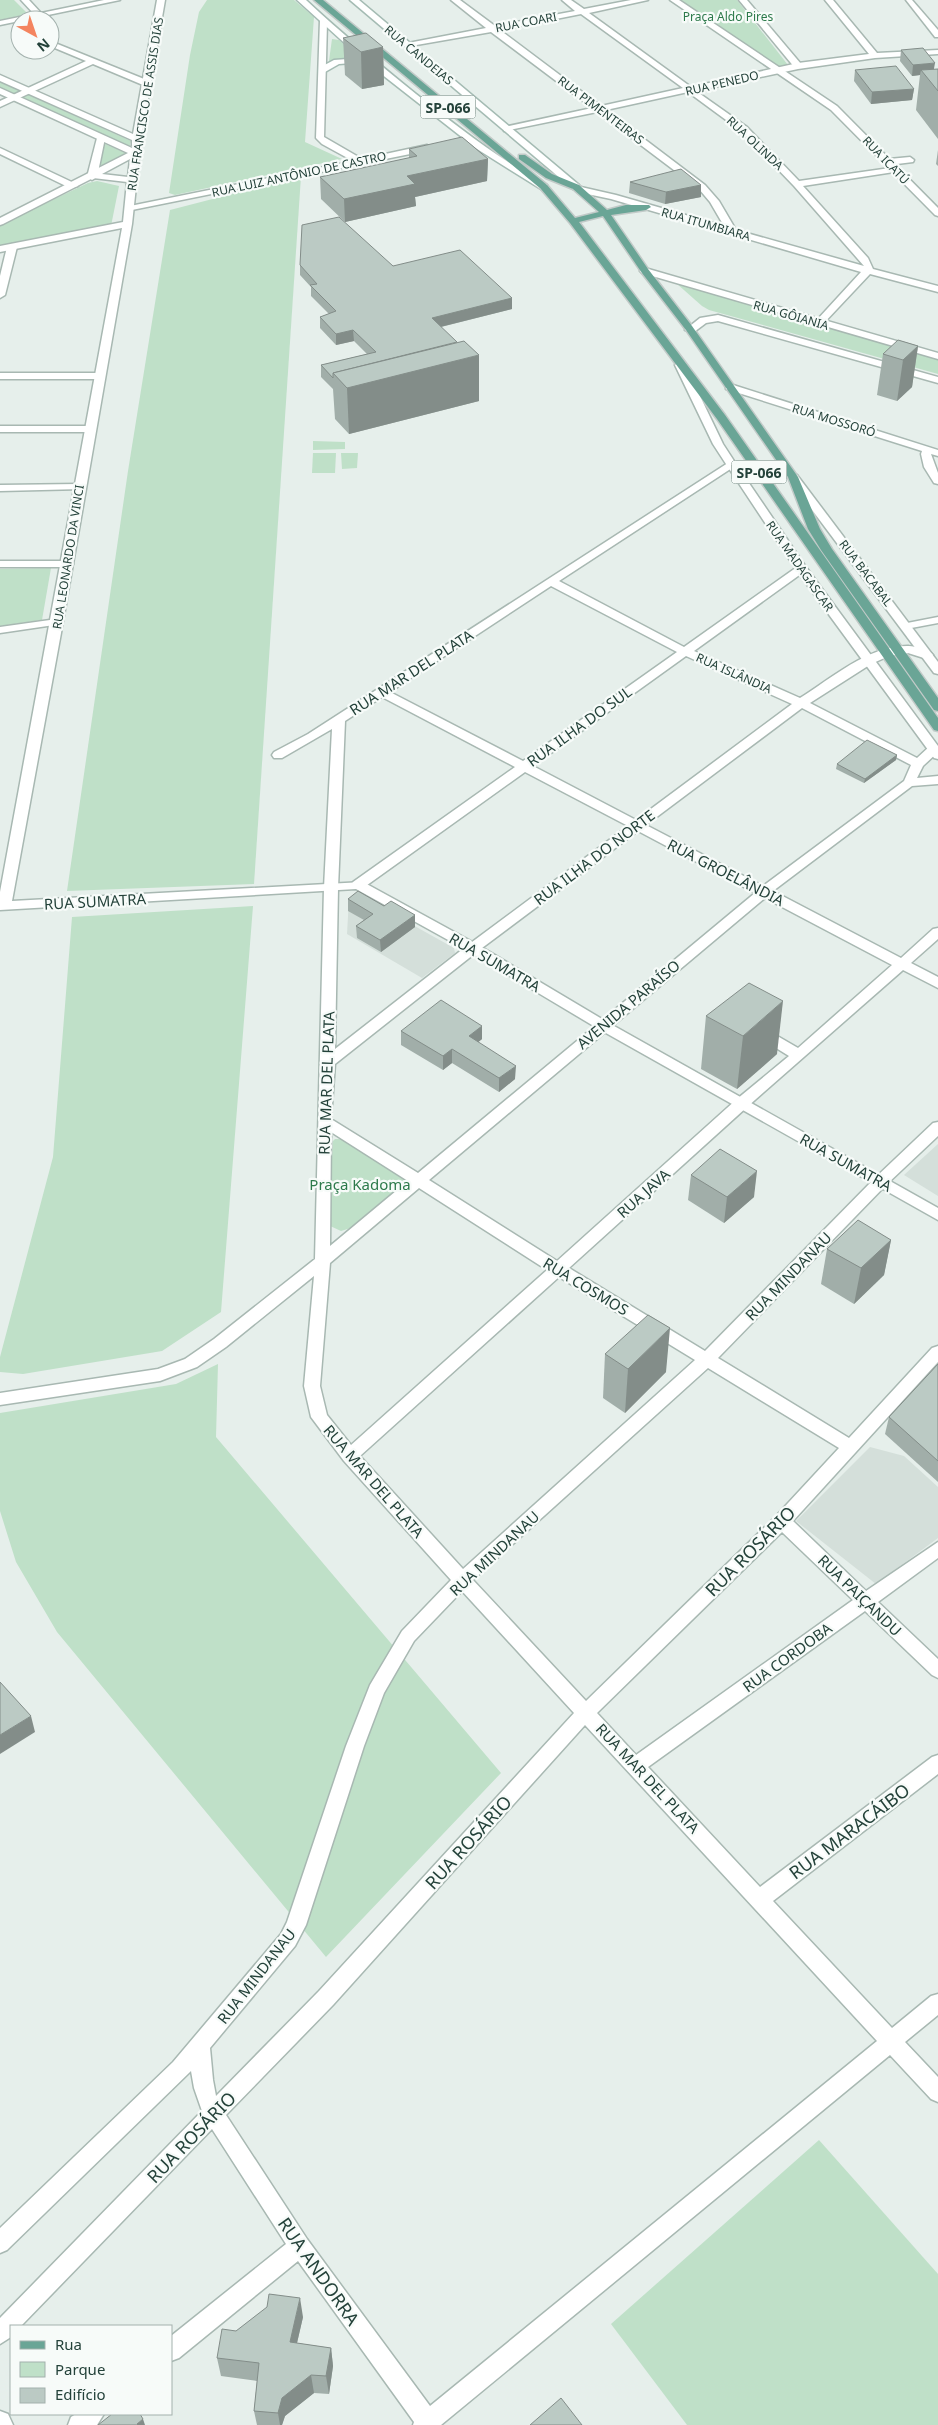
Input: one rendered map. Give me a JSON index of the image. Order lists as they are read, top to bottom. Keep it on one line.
{"streets":{"main road":["SP-066"],"street":["RUA COARI","RUA CANDEIAS","RUA PENEDO","RUA FRANCISCO DE ASSIS DIAS","RUA PIMENTEIRAS","RUA OLINDA","RUA ICATÚ","RUA LUIZ ANTÔNIO DE CASTRO","RUA ITUMBIARA","RUA GÔIANIA","RUA MOSSORÓ","RUA LEONARDO DA VINCI","RUA MADAGASCAR","RUA BACABAL","RUA MAR DEL PLATA","RUA ISLÂNDIA","RUA ILHA DO SUL","RUA ILHA DO NORTE","RUA GROELÂNDIA","RUA SUMATRA","AVENIDA PARAÍSO","RUA JAVA","RUA MINDANAU","RUA COSMOS","RUA ROSÁRIO","RUA PAIÇANDU","RUA CORDOBA","RUA MARACÁIBO","RUA ANDORRA"]},"crossings":[["RUA COARI","RUA CANDEIAS"],["RUA COARI","RUA PIMENTEIRAS"],["RUA COARI","RUA OLINDA"],["RUA CANDEIAS","RUA PENEDO"],["RUA PENEDO","RUA PIMENTEIRAS"],["RUA PENEDO","RUA OLINDA"],["RUA PENEDO","RUA ICATÚ"],["RUA FRANCISCO DE ASSIS DIAS","RUA LUIZ ANTÔNIO DE CASTRO"],["RUA FRANCISCO DE ASSIS DIAS","RUA LEONARDO DA VINCI"],["SP-066","RUA ITUMBIARA"],["SP-066","RUA GÔIANIA"],["SP-066","RUA MOSSORÓ"],["SP-066","RUA MADAGASCAR"],["SP-066","RUA BACABAL"],["SP-066","RUA ILHA DO NORTE"],["RUA PIMENTEIRAS","RUA ITUMBIARA"],["RUA OLINDA","RUA ITUMBIARA"],["RUA LUIZ ANTÔNIO DE CASTRO","RUA LEONARDO DA VINCI"],["RUA LEONARDO DA VINCI","RUA SUMATRA"],["RUA MADAGASCAR","RUA MAR DEL PLATA"],["RUA MADAGASCAR","RUA ILHA DO SUL"],["RUA MADAGASCAR","RUA ILHA DO NORTE"],["RUA MAR DEL PLATA","RUA ISLÂNDIA"],["RUA MAR DEL PLATA","RUA ILHA DO NORTE"],["RUA MAR DEL PLATA","RUA GROELÂNDIA"],["RUA MAR DEL PLATA","RUA SUMATRA"],["RUA MAR DEL PLATA","AVENIDA PARAÍSO"],["RUA MAR DEL PLATA","RUA JAVA"],["RUA MAR DEL PLATA","RUA MINDANAU"],["RUA MAR DEL PLATA","RUA COSMOS"],["RUA MAR DEL PLATA","RUA ROSÁRIO"],["RUA MAR DEL PLATA","RUA CORDOBA"],["RUA MAR DEL PLATA","RUA MARACÁIBO"],["RUA ISLÂNDIA","RUA ILHA DO SUL"],["RUA ISLÂNDIA","RUA ILHA DO NORTE"],["RUA ILHA DO SUL","RUA GROELÂNDIA"],["RUA ILHA DO SUL","RUA SUMATRA"],["RUA ILHA DO NORTE","RUA GROELÂNDIA"],["RUA ILHA DO NORTE","RUA SUMATRA"],["RUA GROELÂNDIA","AVENIDA PARAÍSO"],["RUA GROELÂNDIA","RUA JAVA"],["RUA SUMATRA","AVENIDA PARAÍSO"],["RUA SUMATRA","RUA JAVA"],["RUA SUMATRA","RUA MINDANAU"],["AVENIDA PARAÍSO","RUA COSMOS"],["RUA JAVA","RUA COSMOS"],["RUA MINDANAU","RUA COSMOS"],["RUA MINDANAU","RUA ANDORRA"],["RUA COSMOS","RUA ROSÁRIO"],["RUA ROSÁRIO","RUA PAIÇANDU"],["RUA ROSÁRIO","RUA ANDORRA"],["RUA PAIÇANDU","RUA CORDOBA"]],"parks":["Praça Aldo Pires","Praça Kadoma"],"legend":["Rua","Parque","Edifício"],"north":"bottom right"}
